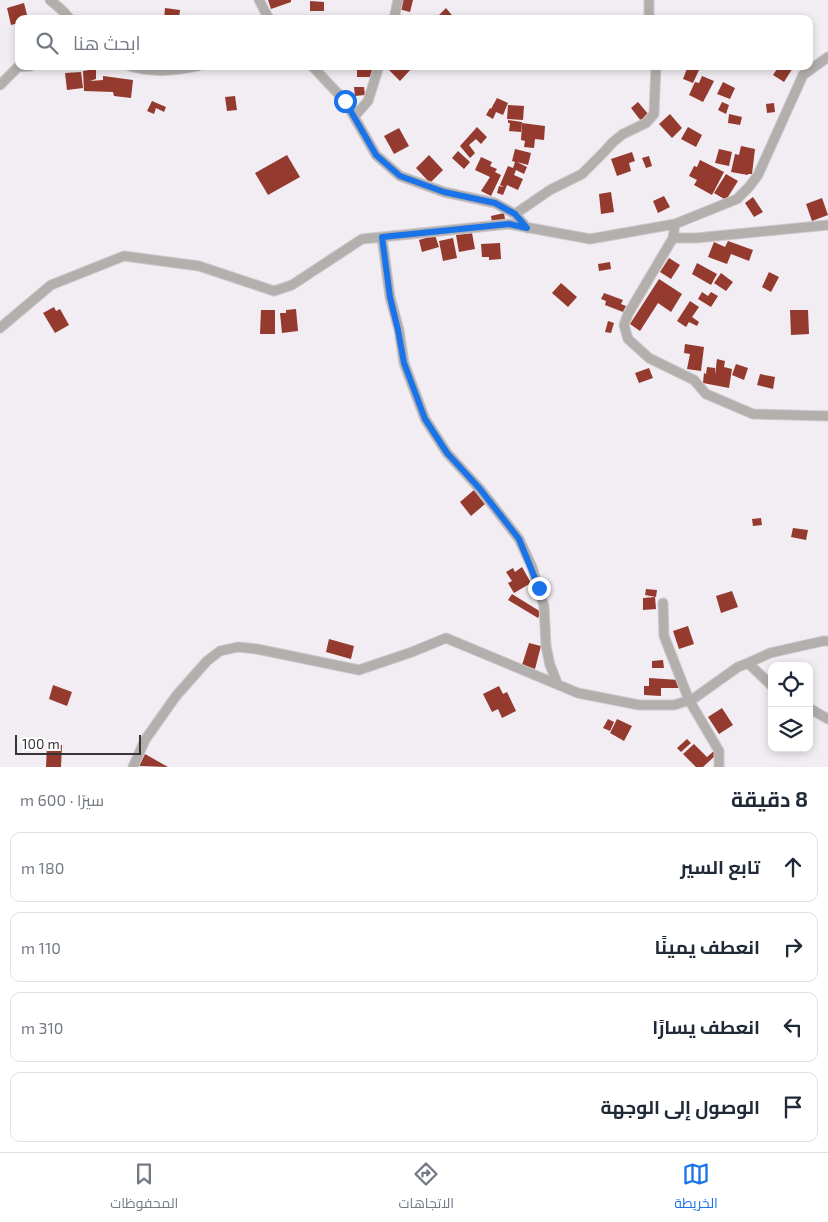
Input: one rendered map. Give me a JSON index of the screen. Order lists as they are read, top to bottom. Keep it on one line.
{"scale_bar":"100 m","page":{"search":"ابحث هنا","scale":"100 m","heading":["8 دقيقة","سيرًا · 600 m"],"list":[["تابع السير","180 m"],["انعطف يمينًا","110 m"],["انعطف يسارًا","310 m"],"الوصول إلى الوجهة"],"nav":["الخريطة","الاتجاهات","المحفوظات"]}}
